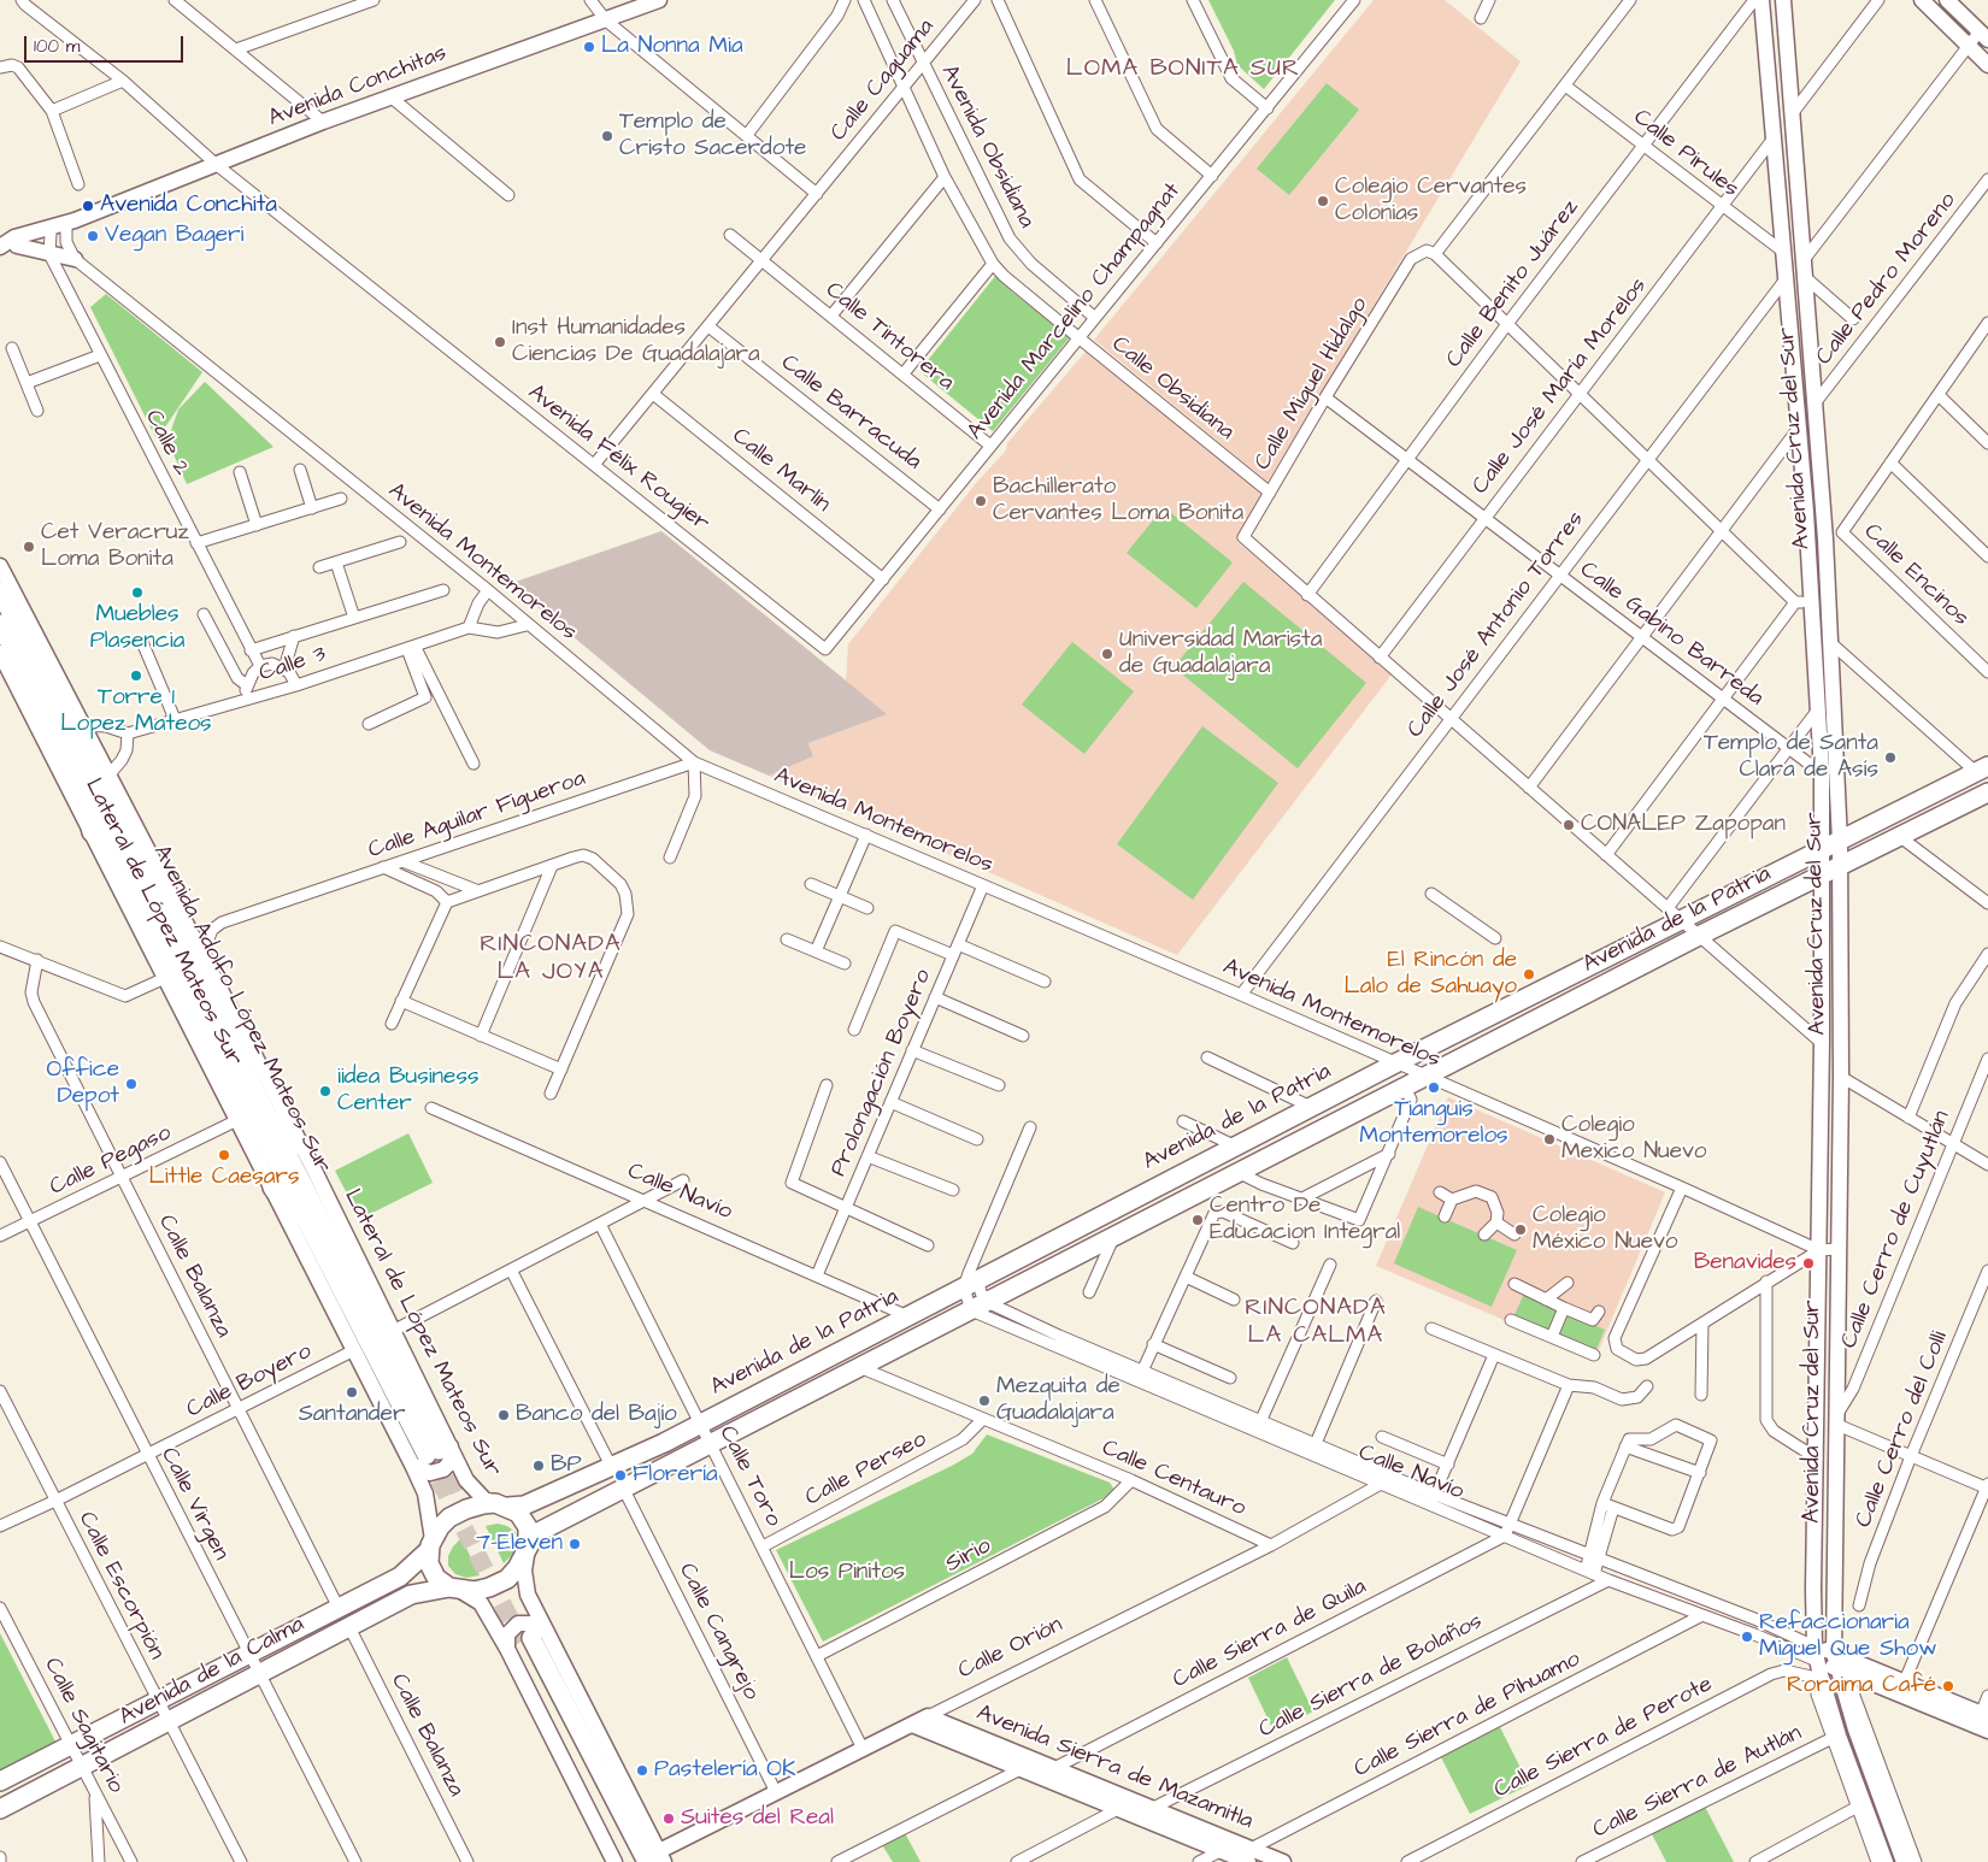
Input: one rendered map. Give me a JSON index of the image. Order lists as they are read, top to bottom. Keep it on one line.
{"streets":{"main road":["Avenida Conchitas","Avenida Cruz del Sur","Avenida de la Patria","Lateral de López Mateos Sur","Avenida Adolfo López Mateos Sur","Calle Navío","Calle Orión","Avenida de la Calma","Avenida Sierra de Mazamitla"],"street":["Calle Caguama","Avenida Obsidiana","Calle Pirules","Calle Pedro Moreno","Calle Benito Juárez","Avenida Marcelino Champagnat","Calle Tintorera","Calle Miguel Hidalgo","Calle José María Morelos","Calle Obsidiana","Calle Barracuda","Calle 2","Avenida Félix Rougier","Calle Marlín","Avenida Montemorelos","Calle Encinos","Calle José Antonio Torres","Calle Gabino Barreda","Calle 3","Calle Aguilar Figueroa","Prolongación Boyero","Calle Pegaso","Calle Cerro de Cuyutlán","Calle Balanza","Calle Boyero","Calle Cerro del Colli","Calle Perseo","Calle Toro","Calle Centauro","Calle Virgen","Sirio","Calle Escorpión","Calle Cangrejo","Calle Sierra de Quila","Calle Sierra de Bolaños","Calle Sierra de Pihuamo","Calle Sagitario","Calle Sierra de Perote","Calle Sierra de Autlán"]},"crossings":[["Calle Caguama","Avenida Obsidiana"],["Calle Caguama","Calle Tintorera"],["Calle Caguama","Calle Barracuda"],["Calle Caguama","Avenida Félix Rougier"],["Calle Caguama","Calle Marlín"],["Avenida Conchitas","Calle 2"],["Avenida Conchitas","Avenida Félix Rougier"],["Avenida Obsidiana","Avenida Marcelino Champagnat"],["Avenida Obsidiana","Calle Obsidiana"],["Calle Pirules","Calle Benito Juárez"],["Calle Pirules","Calle José María Morelos"],["Calle Pirules","Avenida Cruz del Sur"],["Calle Pedro Moreno","Avenida Cruz del Sur"],["Calle Benito Juárez","Calle Miguel Hidalgo"],["Calle Benito Juárez","Calle Gabino Barreda"],["Avenida Marcelino Champagnat","Calle Tintorera"],["Avenida Marcelino Champagnat","Calle Obsidiana"],["Avenida Marcelino Champagnat","Calle Barracuda"],["Avenida Marcelino Champagnat","Avenida Félix Rougier"],["Avenida Marcelino Champagnat","Calle Marlín"],["Calle Miguel Hidalgo","Calle Obsidiana"],["Calle Miguel Hidalgo","Calle Gabino Barreda"],["Calle José María Morelos","Avenida Cruz del Sur"],["Calle José María Morelos","Calle Gabino Barreda"],["Avenida Cruz del Sur","Avenida Montemorelos"],["Avenida Cruz del Sur","Calle José Antonio Torres"],["Avenida Cruz del Sur","Calle Gabino Barreda"],["Avenida Cruz del Sur","Avenida de la Patria"],["Avenida Cruz del Sur","Calle Navío"],["Avenida Cruz del Sur","Calle Cerro de Cuyutlán"],["Avenida Cruz del Sur","Calle Sierra de Perote"],["Avenida Montemorelos","Calle José Antonio Torres"],["Avenida Montemorelos","Calle 3"],["Avenida Montemorelos","Calle Aguilar Figueroa"],["Avenida Montemorelos","Avenida de la Patria"],["Avenida Montemorelos","Prolongación Boyero"],["Calle José Antonio Torres","Calle Gabino Barreda"],["Calle Aguilar Figueroa","Lateral de López Mateos Sur"],["Avenida de la Patria","Lateral de López Mateos Sur"],["Avenida de la Patria","Calle Navío"],["Avenida de la Patria","Calle Toro"],["Avenida de la Patria","Calle Centauro"],["Avenida de la Patria","Calle Cangrejo"],["Avenida de la Patria","Avenida de la Calma"],["Lateral de López Mateos Sur","Avenida Adolfo López Mateos Sur"],["Lateral de López Mateos Sur","Calle Pegaso"],["Lateral de López Mateos Sur","Calle Boyero"],["Lateral de López Mateos Sur","Avenida de la Calma"],["Prolongación Boyero","Calle Navío"],["Calle Pegaso","Calle Balanza"],["Calle Pegaso","Calle Virgen"],["Calle Navío","Calle Sierra de Quila"],["Calle Navío","Calle Orión"],["Calle Navío","Calle Sierra de Bolaños"],["Calle Navío","Calle Sierra de Pihuamo"],["Calle Balanza","Calle Boyero"],["Calle Balanza","Avenida de la Calma"],["Calle Boyero","Calle Virgen"],["Calle Boyero","Calle Escorpión"],["Calle Perseo","Calle Toro"],["Calle Perseo","Calle Centauro"],["Calle Toro","Sirio"],["Calle Toro","Calle Orión"],["Calle Centauro","Sirio"],["Calle Centauro","Calle Orión"],["Calle Virgen","Avenida de la Calma"],["Calle Escorpión","Avenida de la Calma"],["Calle Cangrejo","Calle Orión"],["Calle Sierra de Quila","Avenida Sierra de Mazamitla"],["Calle Orión","Avenida Sierra de Mazamitla"],["Avenida de la Calma","Calle Sagitario"],["Calle Sierra de Bolaños","Avenida Sierra de Mazamitla"],["Calle Sierra de Pihuamo","Avenida Sierra de Mazamitla"]],"districts":["LOMA BONITA SUR","RINCONADA LA JOYA","RINCONADA LA CALMA"],"parks":["Los Pinitos"],"places":["La Nonna Mia","Templo de Cristo Sacerdote","Colegio Cervantes Colonias","Avenida Conchita","Vegan Bageri","Inst Humanidades Ciencias De Guadalajara","Bachillerato Cervantes Loma Bonita","Cet Veracruz Loma Bonita","Muebles Plasencia","Universidad Marista de Guadalajara","Torre 1 Lopez Mateos","Templo de Santa Clara de Asís","CONALEP Zapopan","El Rincón de Lalo de Sahuayo","Office Depot","Tianguis Montemorelos","iidea Business Center","Colegio Mexico Nuevo","Little Caesars","Centro De Educacion Integral","Colegio México Nuevo","Benavides","Santander","Mezquita de Guadalajara","Banco del Bajío","BP","Florería","7-Eleven","Refaccionaria Miguel Que Show","Roraima Café","Pastelería OK","Suites del Real"],"scale_bar":"100 m"}
